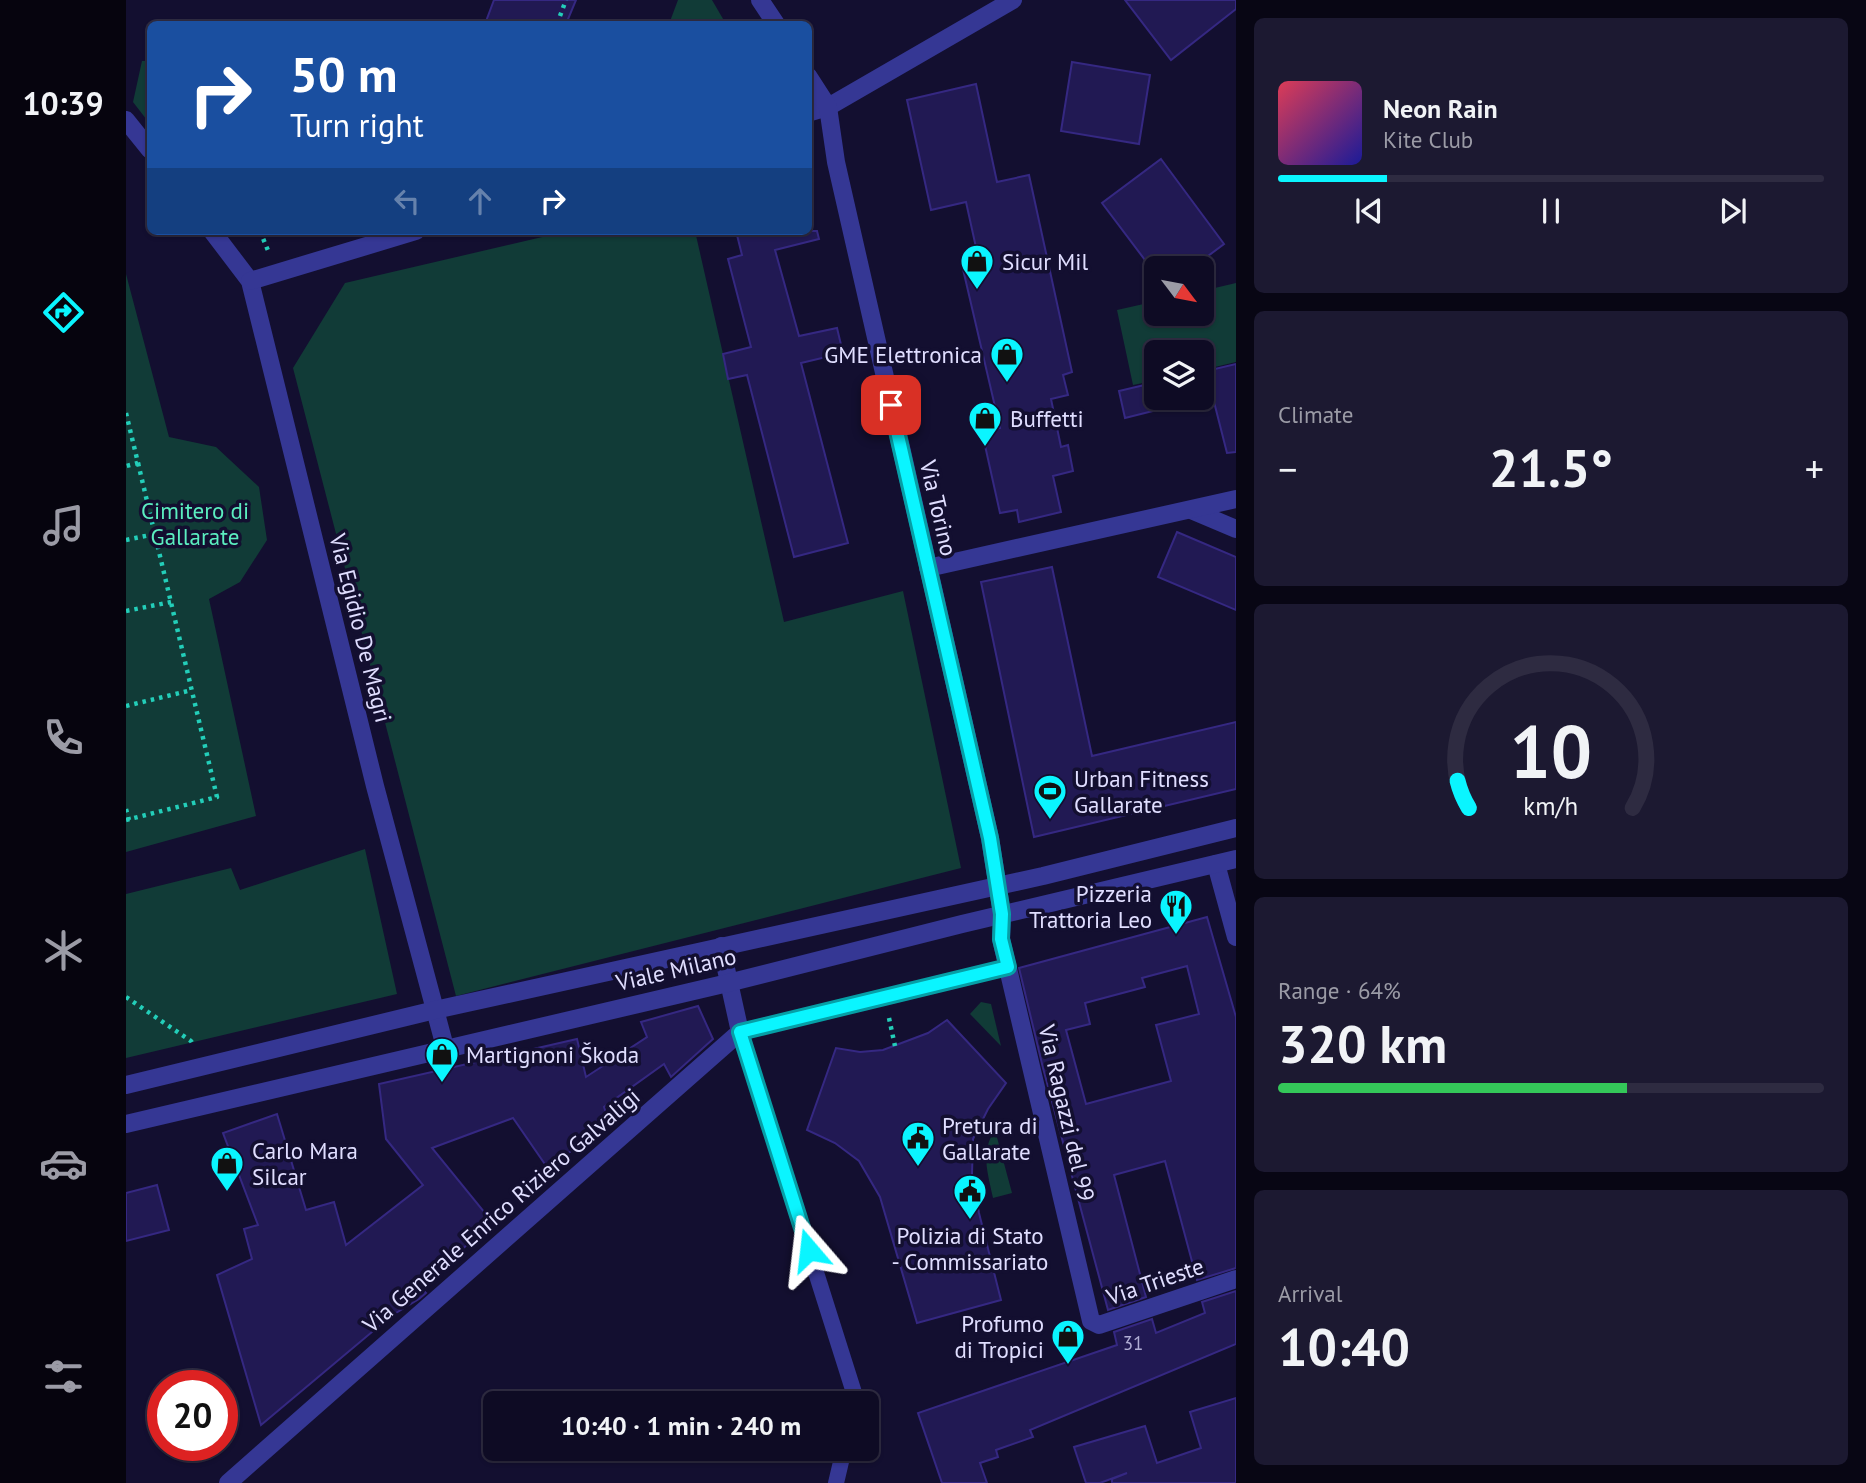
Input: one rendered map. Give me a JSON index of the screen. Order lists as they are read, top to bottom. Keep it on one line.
{"streets":{"street":["Via Torino","Via Egidio De Magri","Viale Milano","Via Ragazzi del 99","Via Generale Enrico Riziero Galvaligi","Via Trieste"]},"crossings":[["Via Torino","Viale Milano"],["Via Torino","Via Ragazzi del 99"],["Via Egidio De Magri","Viale Milano"],["Viale Milano","Via Ragazzi del 99"],["Via Ragazzi del 99","Via Trieste"]],"parks":["Cimitero di Gallarate"],"places":{"shop":["Sicur Mil","GME Elettronica","Buffetti","Martignoni Škoda","Carlo Mara Silcar","Profumo di Tropici"],"sports":["Urban Fitness Gallarate"],"restaurant":["Pizzeria Trattoria Leo"],"public building":["Pretura di Gallarate","Polizia di Stato - Commissariato"]},"house_numbers":["31"],"north":"bottom right","page":{"tabs":"10:39","turn":["50 m","Turn right"],"song":["Neon Rain","Kite Club"],"tile":["Climate",["Range · 64%","320 km"],["Arrival","10:40"]],"heat":["−","21.5°","+"],"limit":"20","trip":"10:40 · 1 min · 240 m","gauge":["10","km/h"]}}
